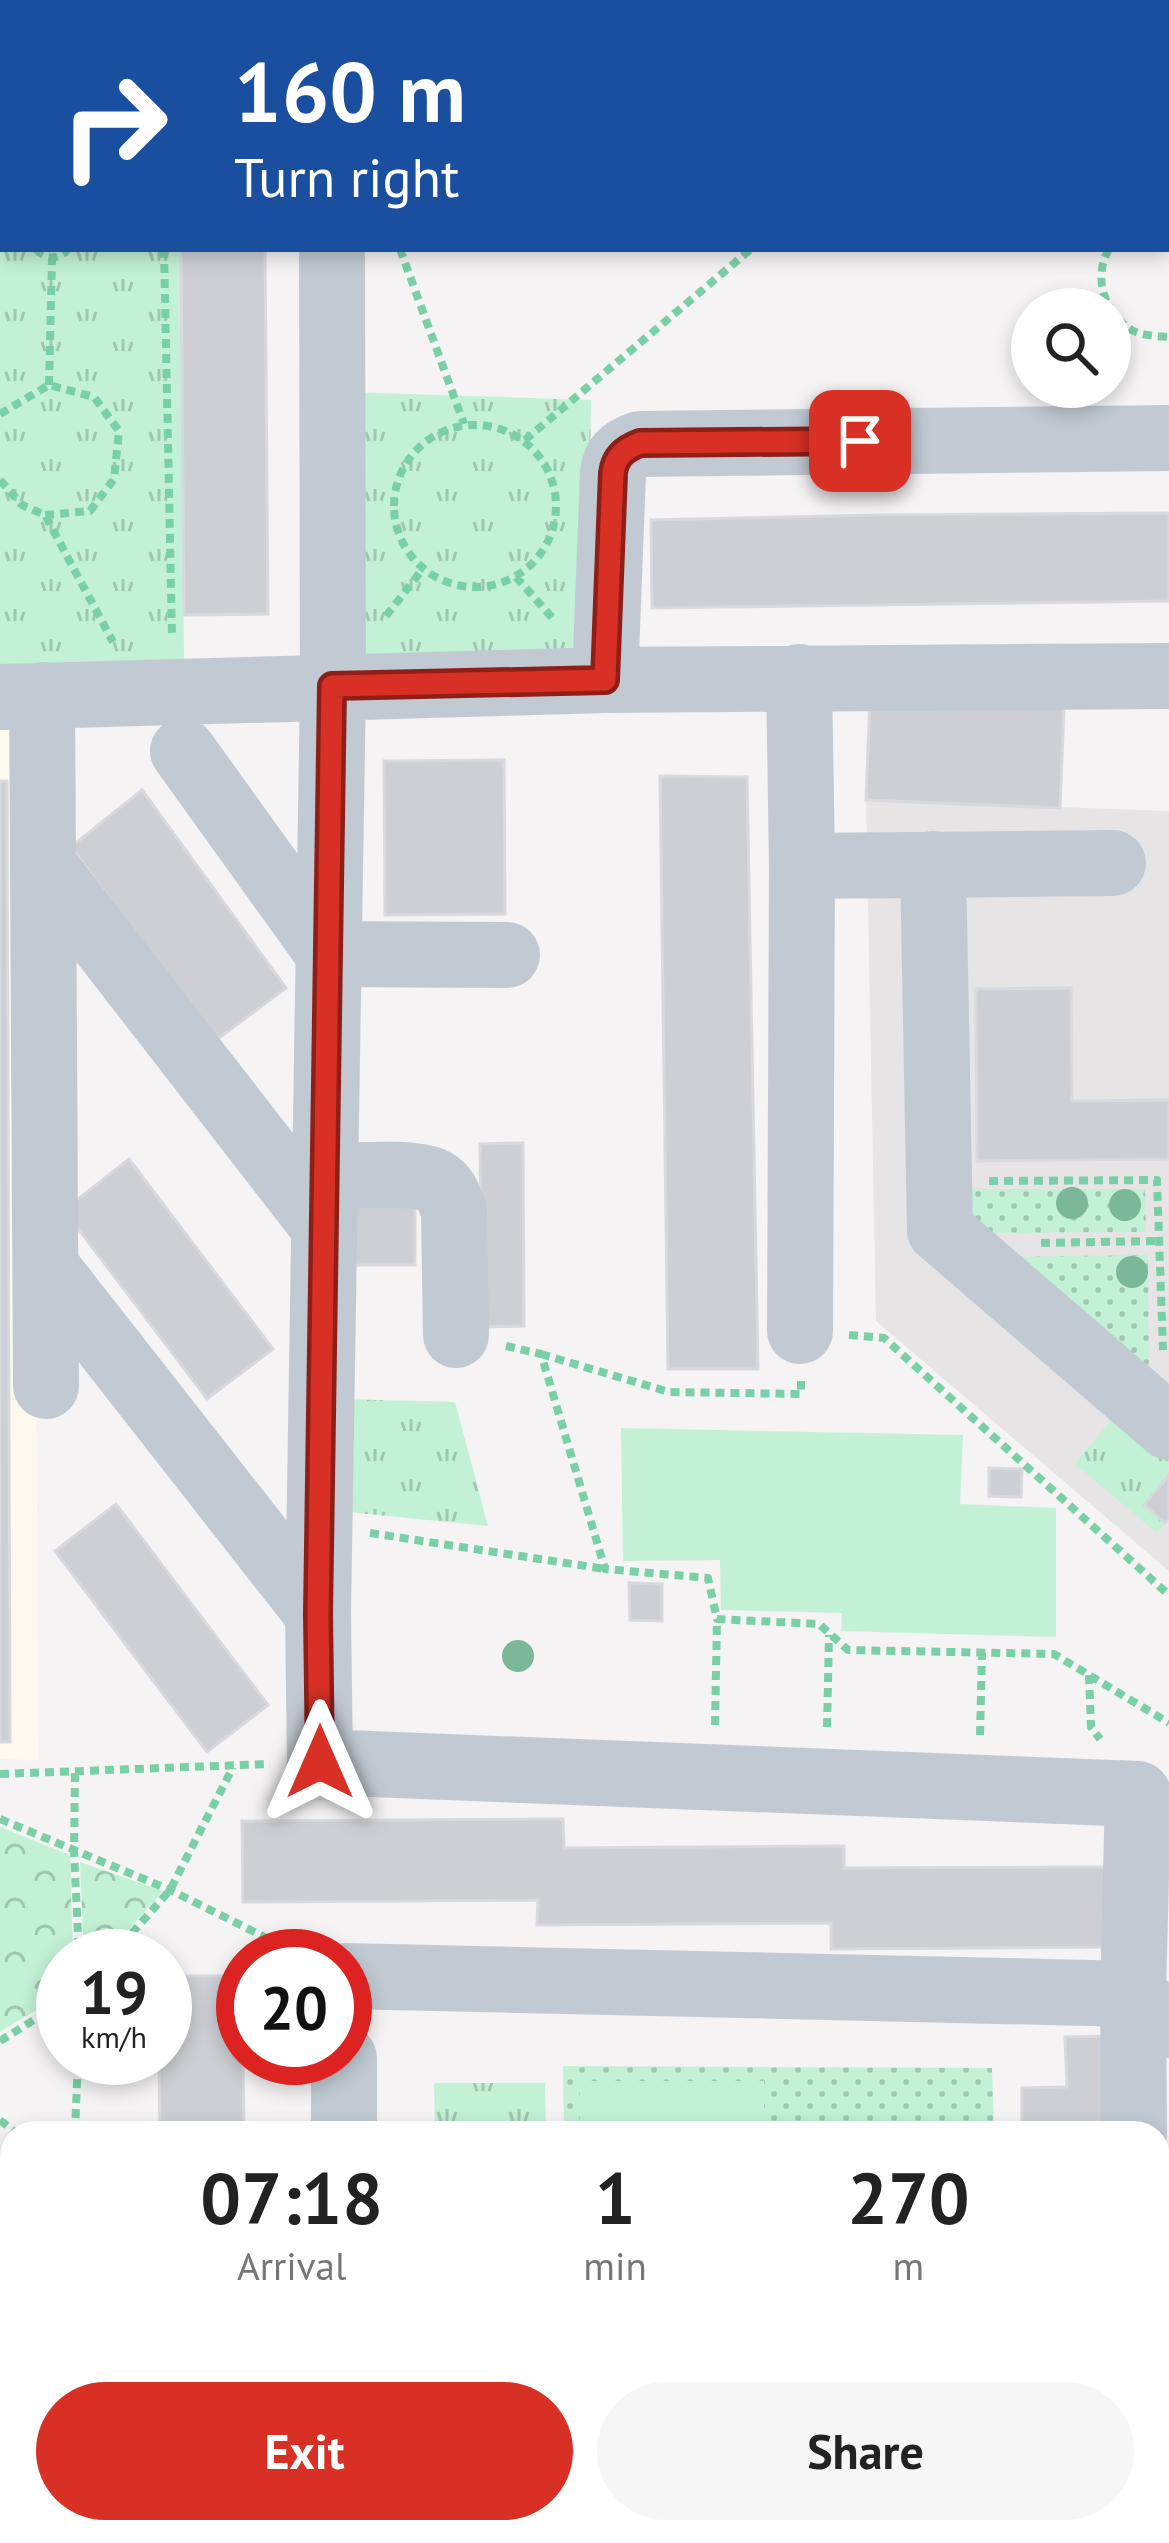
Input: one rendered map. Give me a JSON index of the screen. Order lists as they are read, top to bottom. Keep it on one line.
{"page":{"turn":["160 m","Turn right"],"speed":"19 km/h","limit":"20","eta":["07:18","Arrival","1","min","270","m"],"buttons":["Exit","Share"]}}
